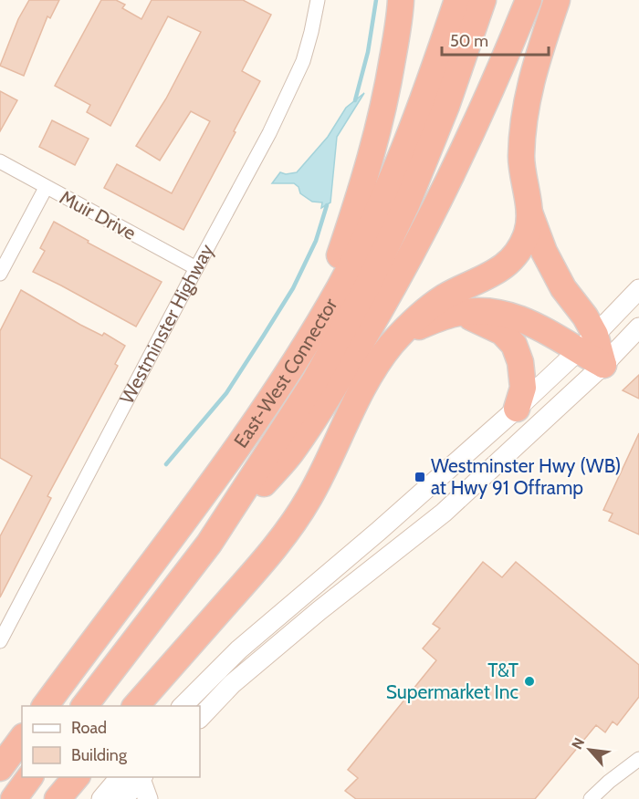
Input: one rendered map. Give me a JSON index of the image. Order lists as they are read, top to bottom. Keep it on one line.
{"streets":{"highway":["East-West Connector"],"street":["Muir Drive","Westminster Highway"]},"crossings":[["Muir Drive","Westminster Highway"]],"places":{"transit":["Westminster Hwy (WB) at Hwy 91 Offramp"],"other":["T&T Supermarket Inc"]},"legend":["Road","Building"],"scale_bar":"50 m","north":"top left"}
